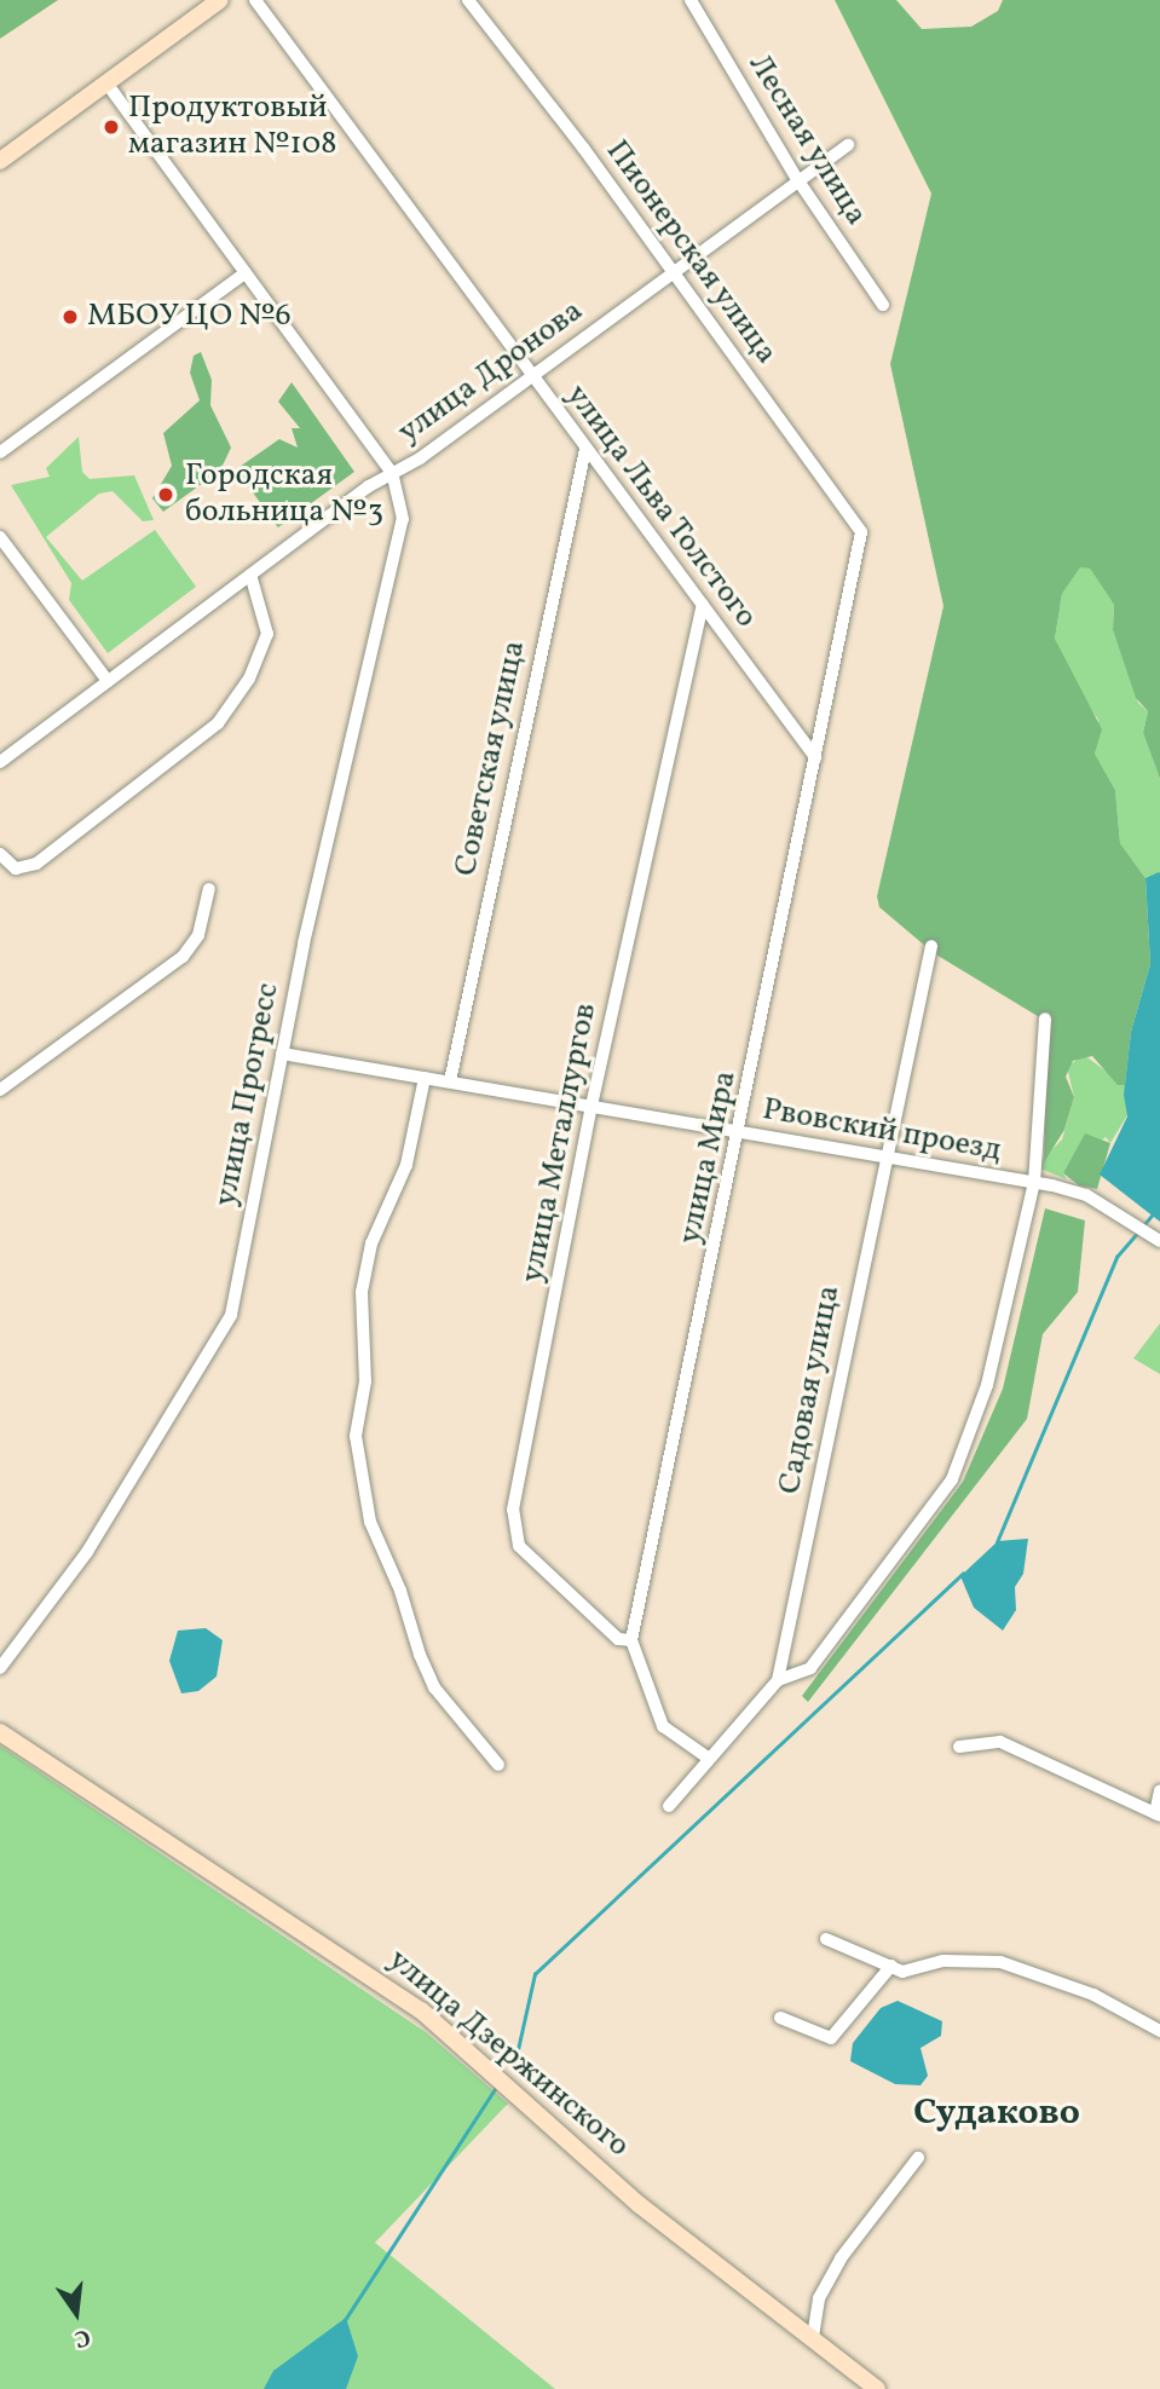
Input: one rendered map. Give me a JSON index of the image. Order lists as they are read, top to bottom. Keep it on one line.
{"streets":{"street":["Лесная улица","Пионерская улица","улица Дронова","улица Льва Толстого","Советская улица","улица Прогресс","Рвовский проезд","улица Металлургов","улица Мира","Садовая улица","улица Дзержинского"]},"crossings":[["Лесная улица","улица Дронова"],["Пионерская улица","улица Дронова"],["Пионерская улица","улица Мира"],["улица Дронова","улица Льва Толстого"],["улица Дронова","улица Прогресс"],["улица Льва Толстого","Советская улица"],["улица Льва Толстого","улица Металлургов"],["улица Льва Толстого","улица Мира"],["Советская улица","Рвовский проезд"],["улица Прогресс","Рвовский проезд"],["Рвовский проезд","улица Металлургов"],["Рвовский проезд","улица Мира"],["Рвовский проезд","Садовая улица"],["улица Металлургов","улица Мира"]],"districts":["Судаково"],"places":["Продуктовый магазин №108","МБОУ ЦО №6","Городская больница №3"],"north":"bottom"}
